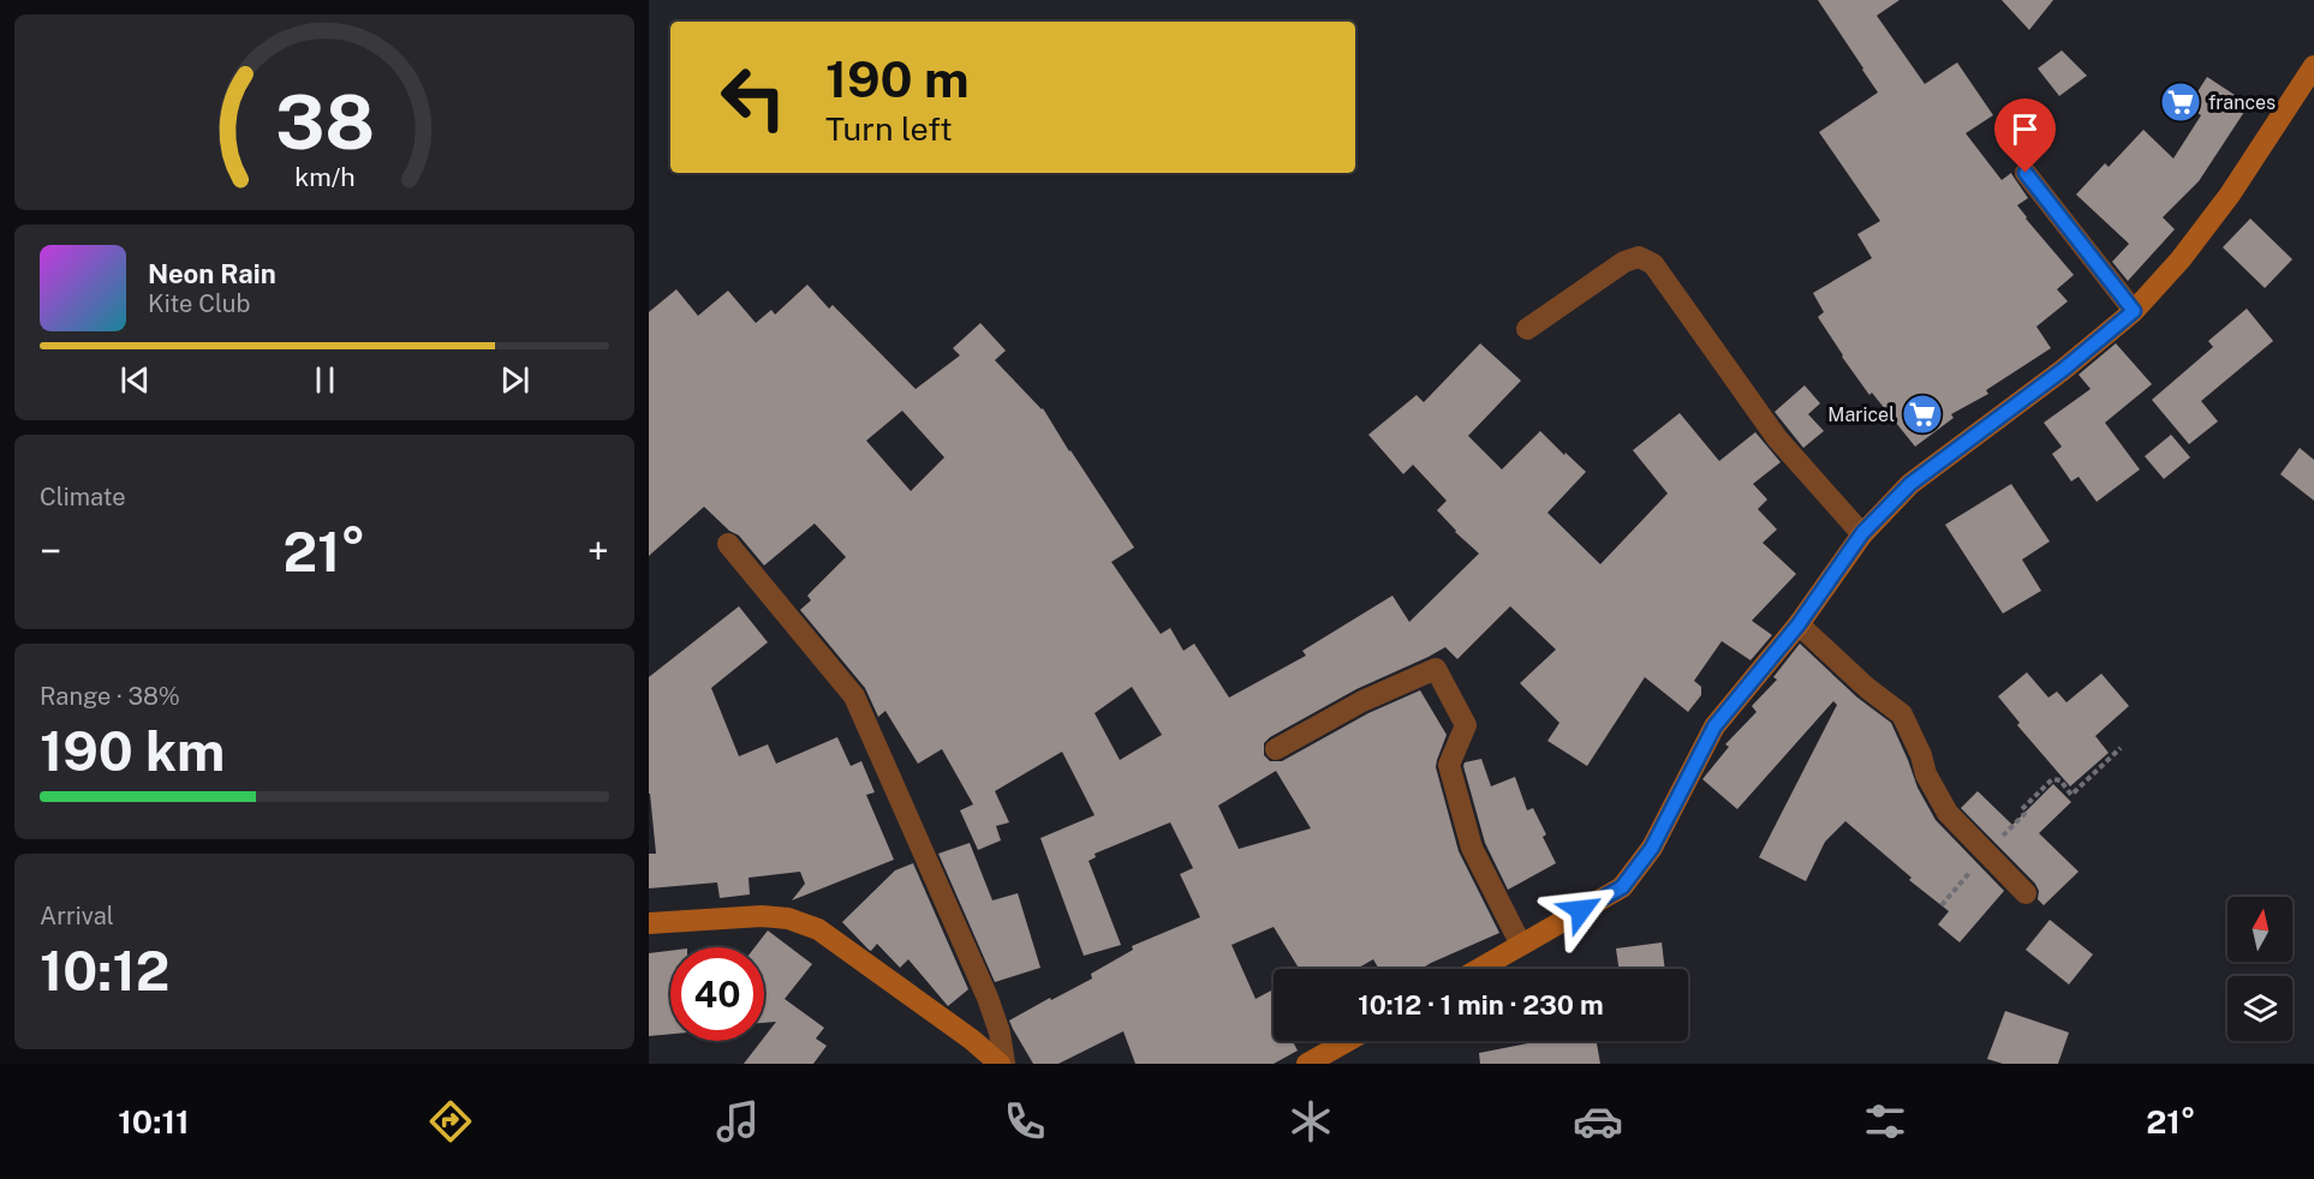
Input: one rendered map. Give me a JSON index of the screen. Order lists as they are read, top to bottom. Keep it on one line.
{"places":{"supermarket":["frances","Maricel"]},"north":"top","page":{"turn":["190 m","Turn left"],"song":["Neon Rain","Kite Club"],"tile":["Climate",["Range · 38%","190 km"],["Arrival","10:12"]],"heat":["−","21°","+"],"limit":"40","trip":"10:12 · 1 min · 230 m","tabs":["10:11","21°"],"gauge":["38","km/h"]}}
